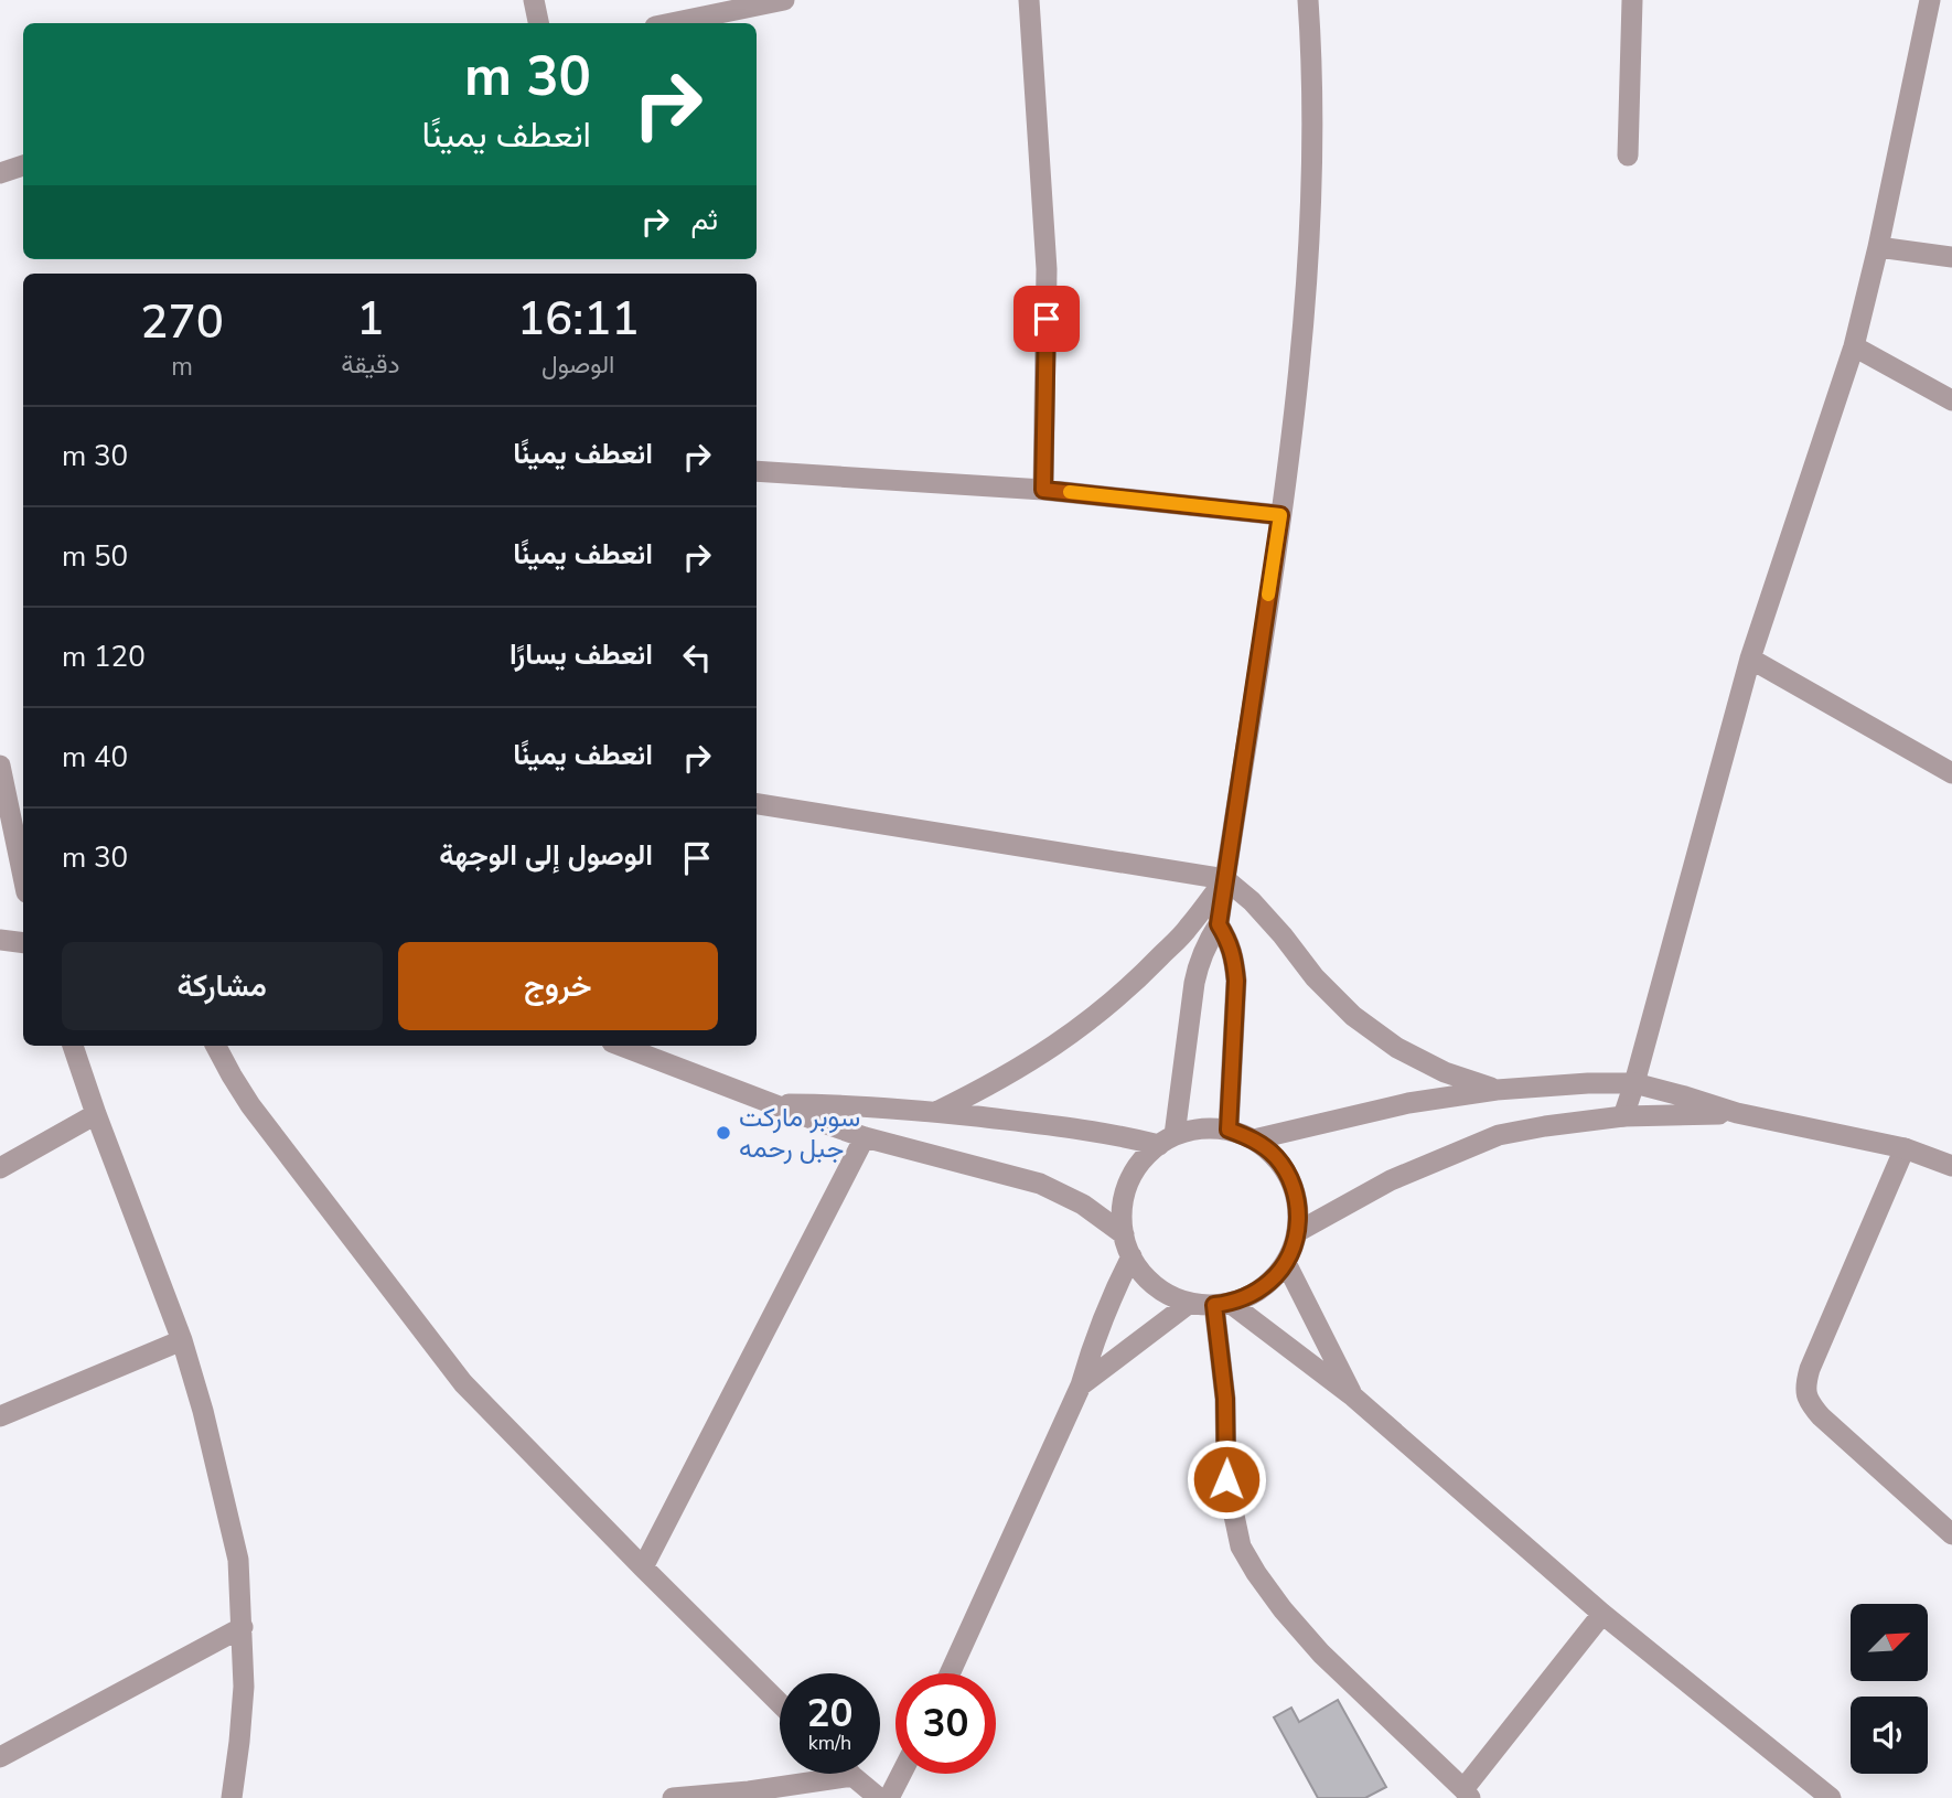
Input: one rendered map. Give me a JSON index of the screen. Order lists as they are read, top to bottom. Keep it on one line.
{"places":["سوبر ماركت جبل رحمه"],"north":"top right","page":{"turn":["30 m","انعطف يمينًا"],"then":"ثم","eta":["16:11","الوصول","1","دقيقة","270","m"],"list":[{"name":"انعطف يمينًا","value":"30 m"},{"name":"انعطف يمينًا","value":"50 m"},{"name":"انعطف يسارًا","value":"120 m"},{"name":"انعطف يمينًا","value":"40 m"},{"name":"الوصول إلى الوجهة","value":"30 m"}],"buttons":["خروج","مشاركة"],"speed":"20 km/h","limit":"30"}}
